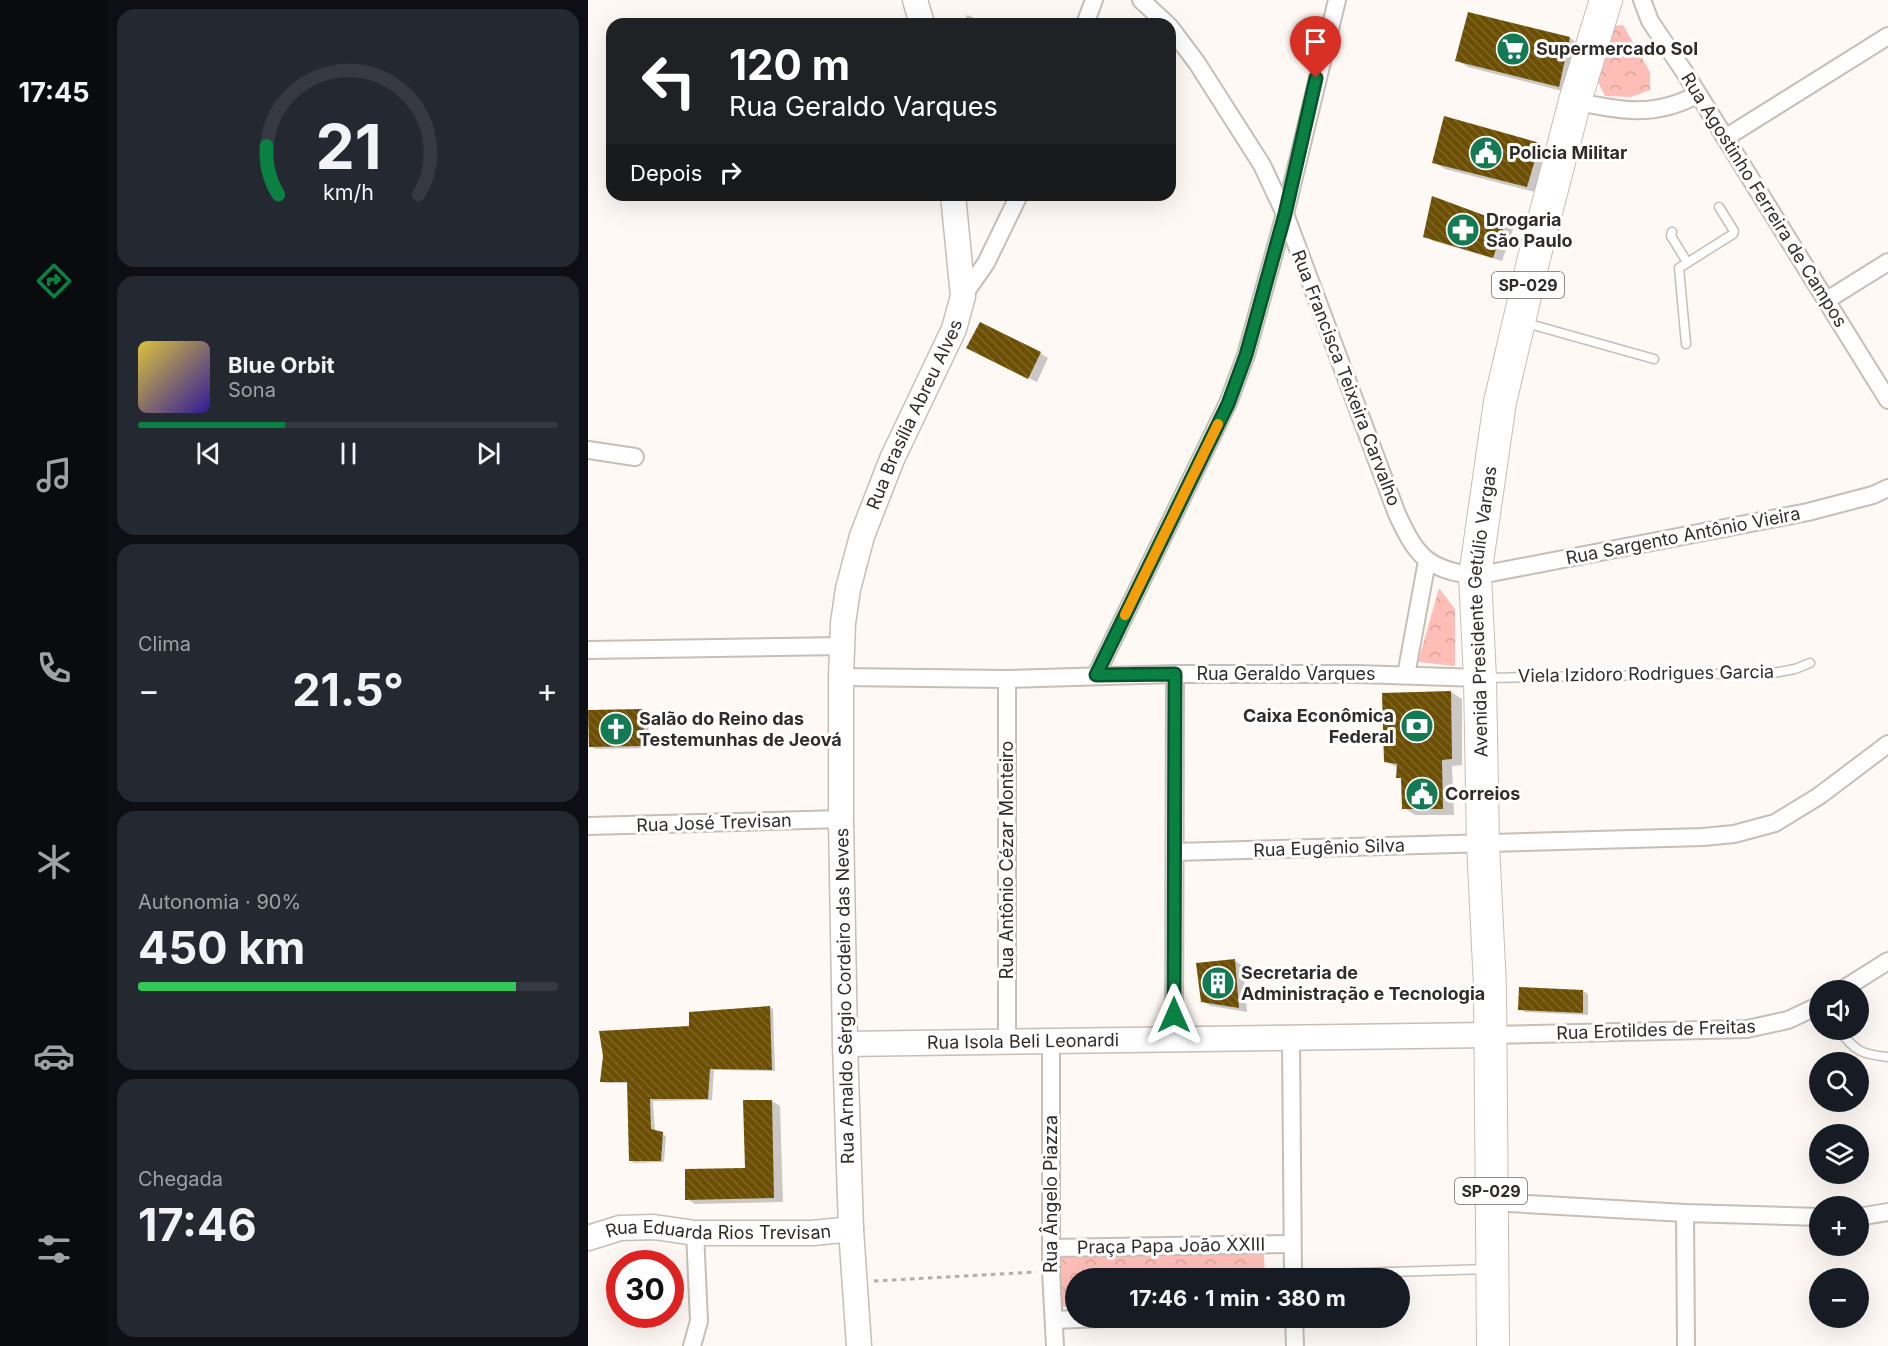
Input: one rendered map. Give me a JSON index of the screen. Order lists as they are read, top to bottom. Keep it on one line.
{"streets":{"highway":["SP-029","Avenida Presidente Getúlio Vargas"],"street":["Rua Agostinho Ferreira de Campos","Rua Francisca Teixeira Carvalho","Rua Brasília Abreu Alves","Rua Sargento Antônio Vieira","Rua Geraldo Varques","Rua José Trevisan","Rua Eugênio Silva","Rua Antônio Cézar Monteiro","Rua Arnaldo Sérgio Cordeiro das Neves","Rua Erotildes de Freitas","Rua Isola Beli Leonardi","Rua Ângelo Piazza","Rua Eduarda Rios Trevisan","Praça Papa João XXIII"],"lane":["Viela Izidoro Rodrigues Garcia"]},"crossings":[["Rua Francisca Teixeira Carvalho","Rua Sargento Antônio Vieira"],["Rua Francisca Teixeira Carvalho","Avenida Presidente Getúlio Vargas"],["Rua Brasília Abreu Alves","Rua Arnaldo Sérgio Cordeiro das Neves"],["Rua Sargento Antônio Vieira","Avenida Presidente Getúlio Vargas"],["Avenida Presidente Getúlio Vargas","Rua Geraldo Varques"],["Avenida Presidente Getúlio Vargas","Viela Izidoro Rodrigues Garcia"],["Avenida Presidente Getúlio Vargas","Rua Eugênio Silva"],["Avenida Presidente Getúlio Vargas","Rua Erotildes de Freitas"],["Avenida Presidente Getúlio Vargas","Rua Isola Beli Leonardi"],["Rua Geraldo Varques","Viela Izidoro Rodrigues Garcia"],["Rua Geraldo Varques","Rua Antônio Cézar Monteiro"],["Rua Geraldo Varques","Rua Arnaldo Sérgio Cordeiro das Neves"],["Rua José Trevisan","Rua Arnaldo Sérgio Cordeiro das Neves"],["Rua Antônio Cézar Monteiro","Rua Isola Beli Leonardi"],["Rua Arnaldo Sérgio Cordeiro das Neves","Rua Isola Beli Leonardi"],["Rua Arnaldo Sérgio Cordeiro das Neves","Rua Eduarda Rios Trevisan"],["Rua Erotildes de Freitas","Rua Isola Beli Leonardi"],["Rua Isola Beli Leonardi","Rua Ângelo Piazza"],["Rua Ângelo Piazza","Praça Papa João XXIII"]],"places":{"supermarket":["Supermercado Sol"],"public building":["Policia Militar","Correios"],"pharmacy":["Drogaria São Paulo"],"bank":["Caixa Econômica Federal"],"church":["Salão do Reino das Testemunhas de Jeová"],"building":["Secretaria de Administração e Tecnologia"]},"page":{"tabs":"17:45","turn":["120 m","Rua Geraldo Varques"],"then":"Depois","song":["Blue Orbit","Sona"],"tile":["Clima",["Autonomia · 90%","450 km"],["Chegada","17:46"]],"heat":["−","21.5°","+"],"map_buttons":["+","−"],"limit":"30","trip":"17:46 · 1 min · 380 m","gauge":["21","km/h"]}}
